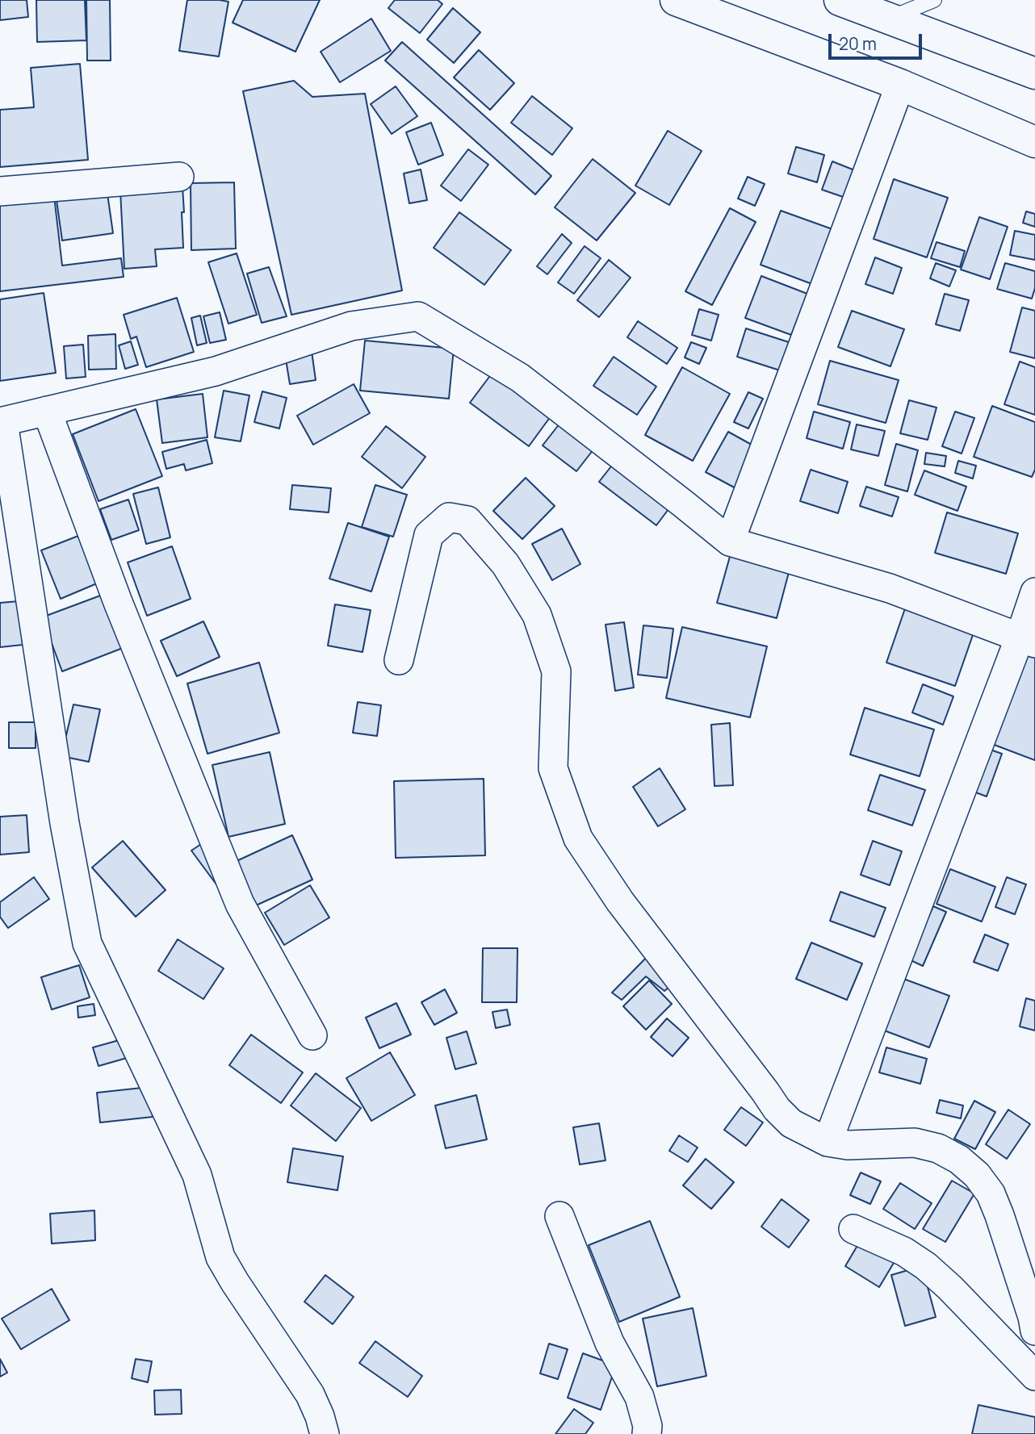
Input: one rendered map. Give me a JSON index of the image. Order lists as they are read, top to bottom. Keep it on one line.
{"scale_bar":"20 m"}
